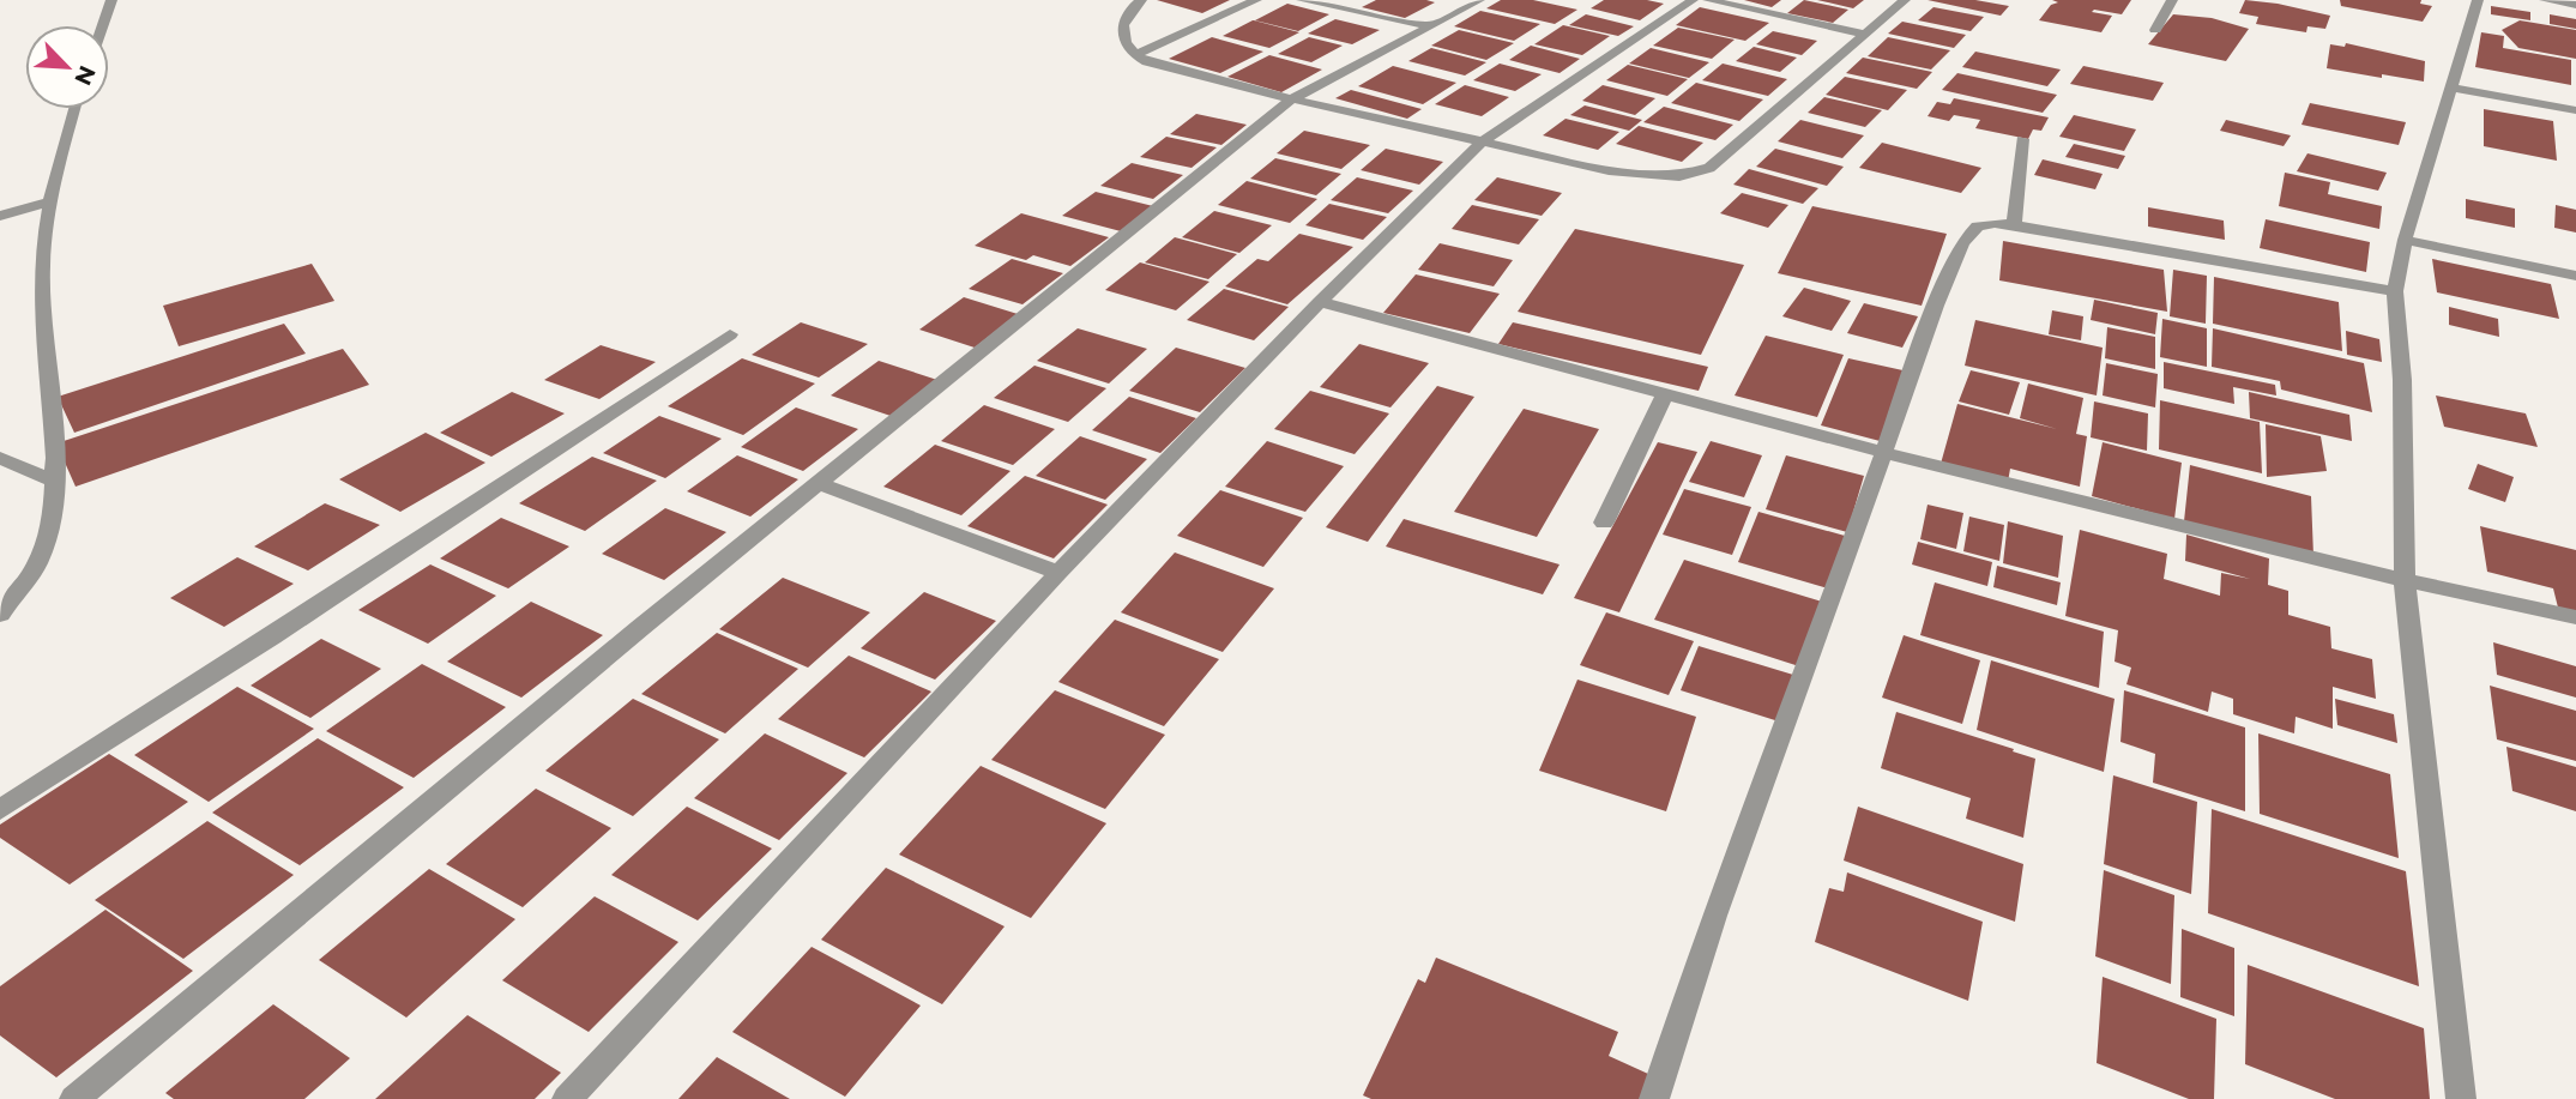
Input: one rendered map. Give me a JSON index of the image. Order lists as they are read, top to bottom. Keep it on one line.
{"north":"bottom right"}
